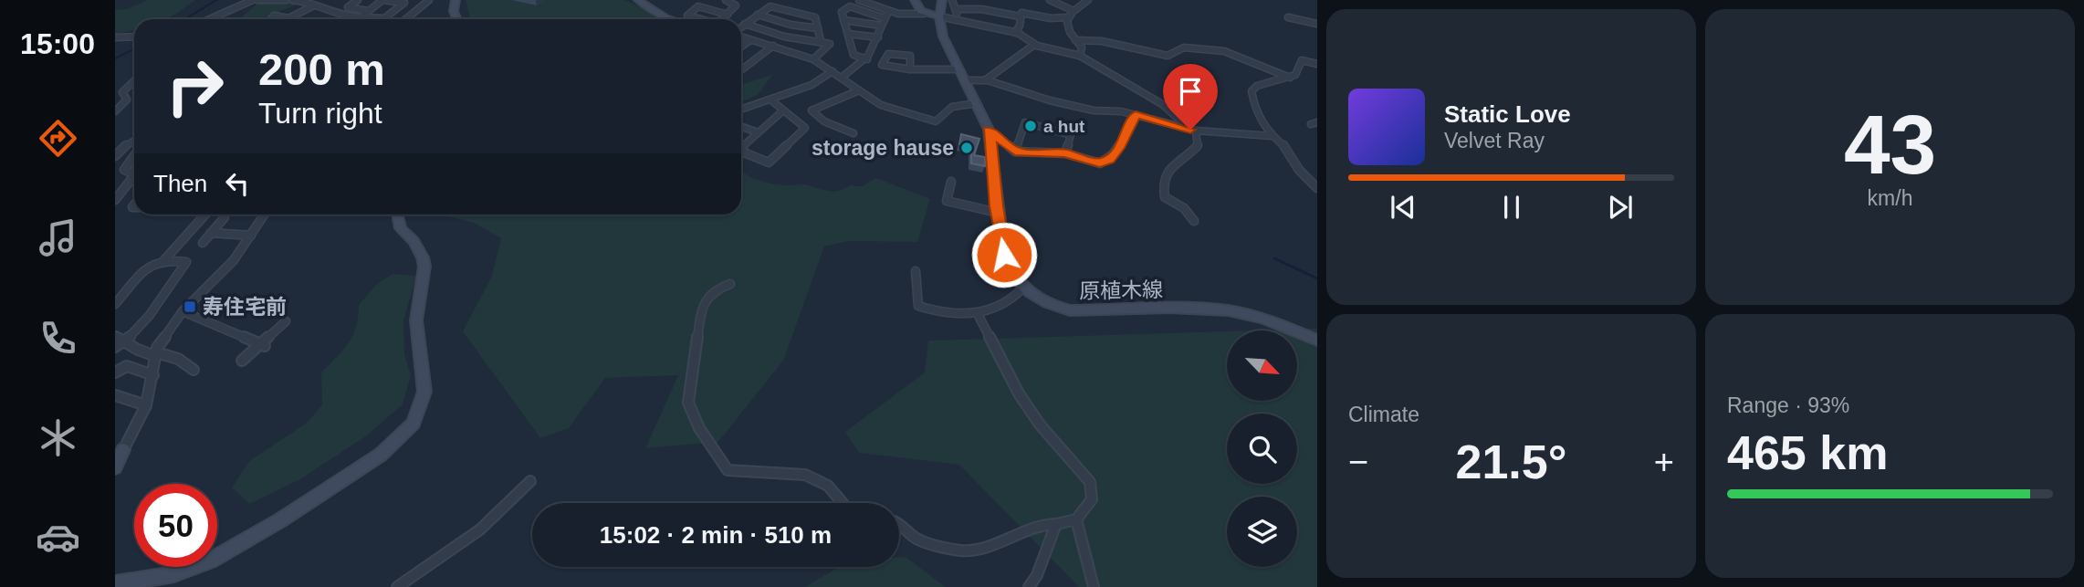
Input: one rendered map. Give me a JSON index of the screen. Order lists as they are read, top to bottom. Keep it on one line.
{"streets":{"main road":["原植木線"]},"places":{"other":["a hut","storage hause"],"transit":["寿住宅前"]},"north":"bottom right","page":{"tabs":"15:00","tile":[["43","km/h"],"Climate",["Range · 93%","465 km"]],"turn":["200 m","Turn right"],"song":["Static Love","Velvet Ray"],"then":"Then","heat":["−","21.5°","+"],"limit":"50","trip":"15:02 · 2 min · 510 m"}}
